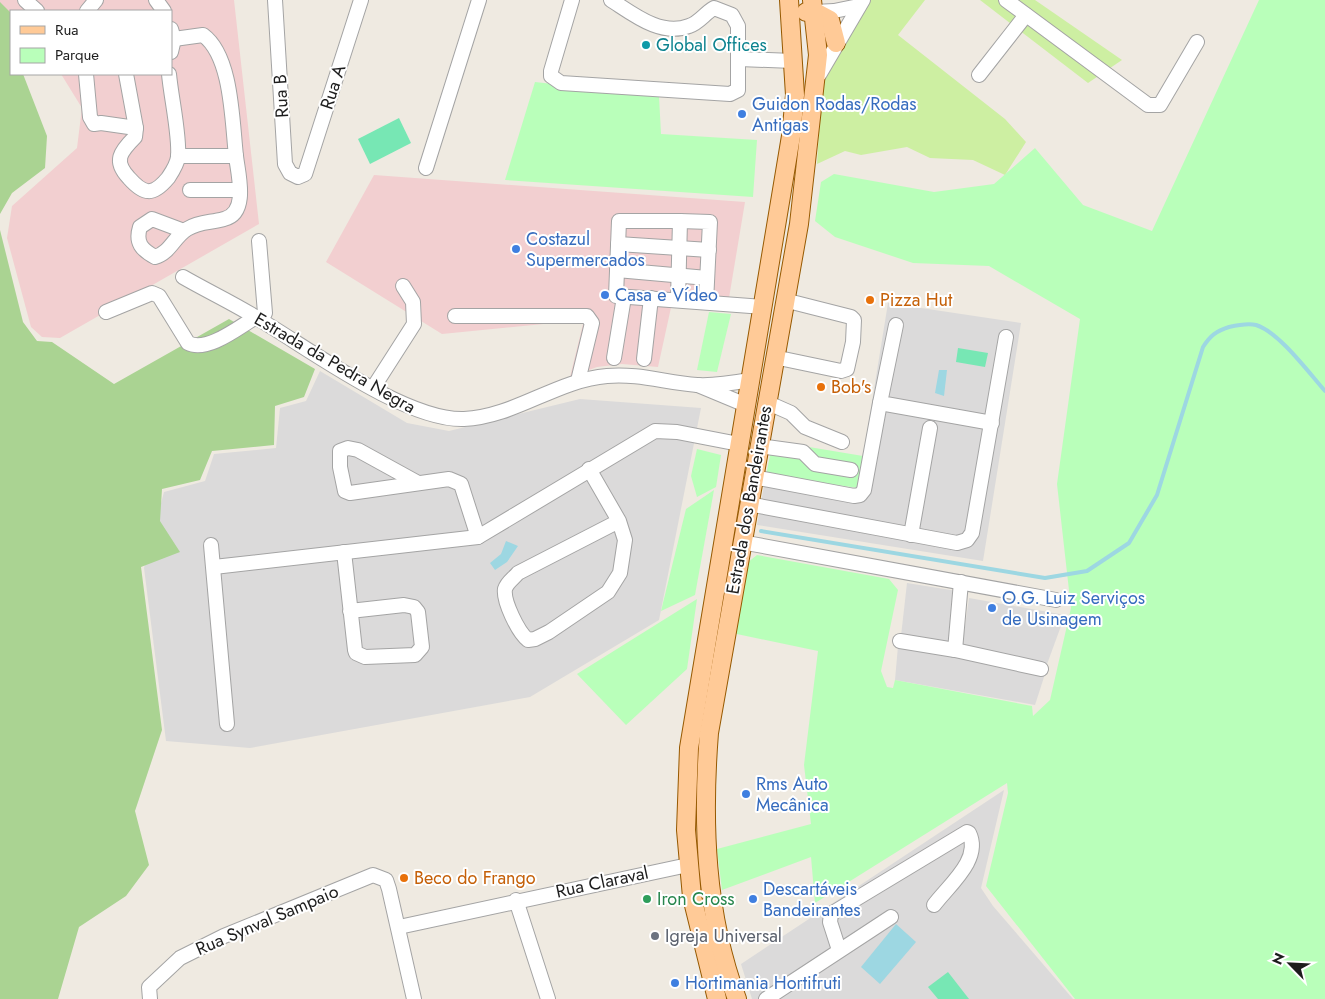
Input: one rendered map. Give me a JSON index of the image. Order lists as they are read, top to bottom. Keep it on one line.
{"streets":{"main road":["Estrada dos Bandeirantes"],"street":["Rua A","Rua B","Estrada da Pedra Negra","Rua Claraval","Rua Synval Sampaio"]},"crossings":[["Rua A","Rua B"],["Estrada da Pedra Negra","Estrada dos Bandeirantes"],["Estrada dos Bandeirantes","Rua Claraval"],["Rua Claraval","Rua Synval Sampaio"]],"places":["Global Offices","Guidon Rodas/Rodas Antigas","Costazul Supermercados","Casa e Vídeo","Pizza Hut","Bob's","O.G. Luiz Serviços de Usinagem","Rms Auto Mecânica","Beco do Frango","Iron Cross","Descartáveis Bandeirantes","Igreja Universal","Hortimania Hortifruti"],"legend":["Rua","Parque"],"north":"top left"}
